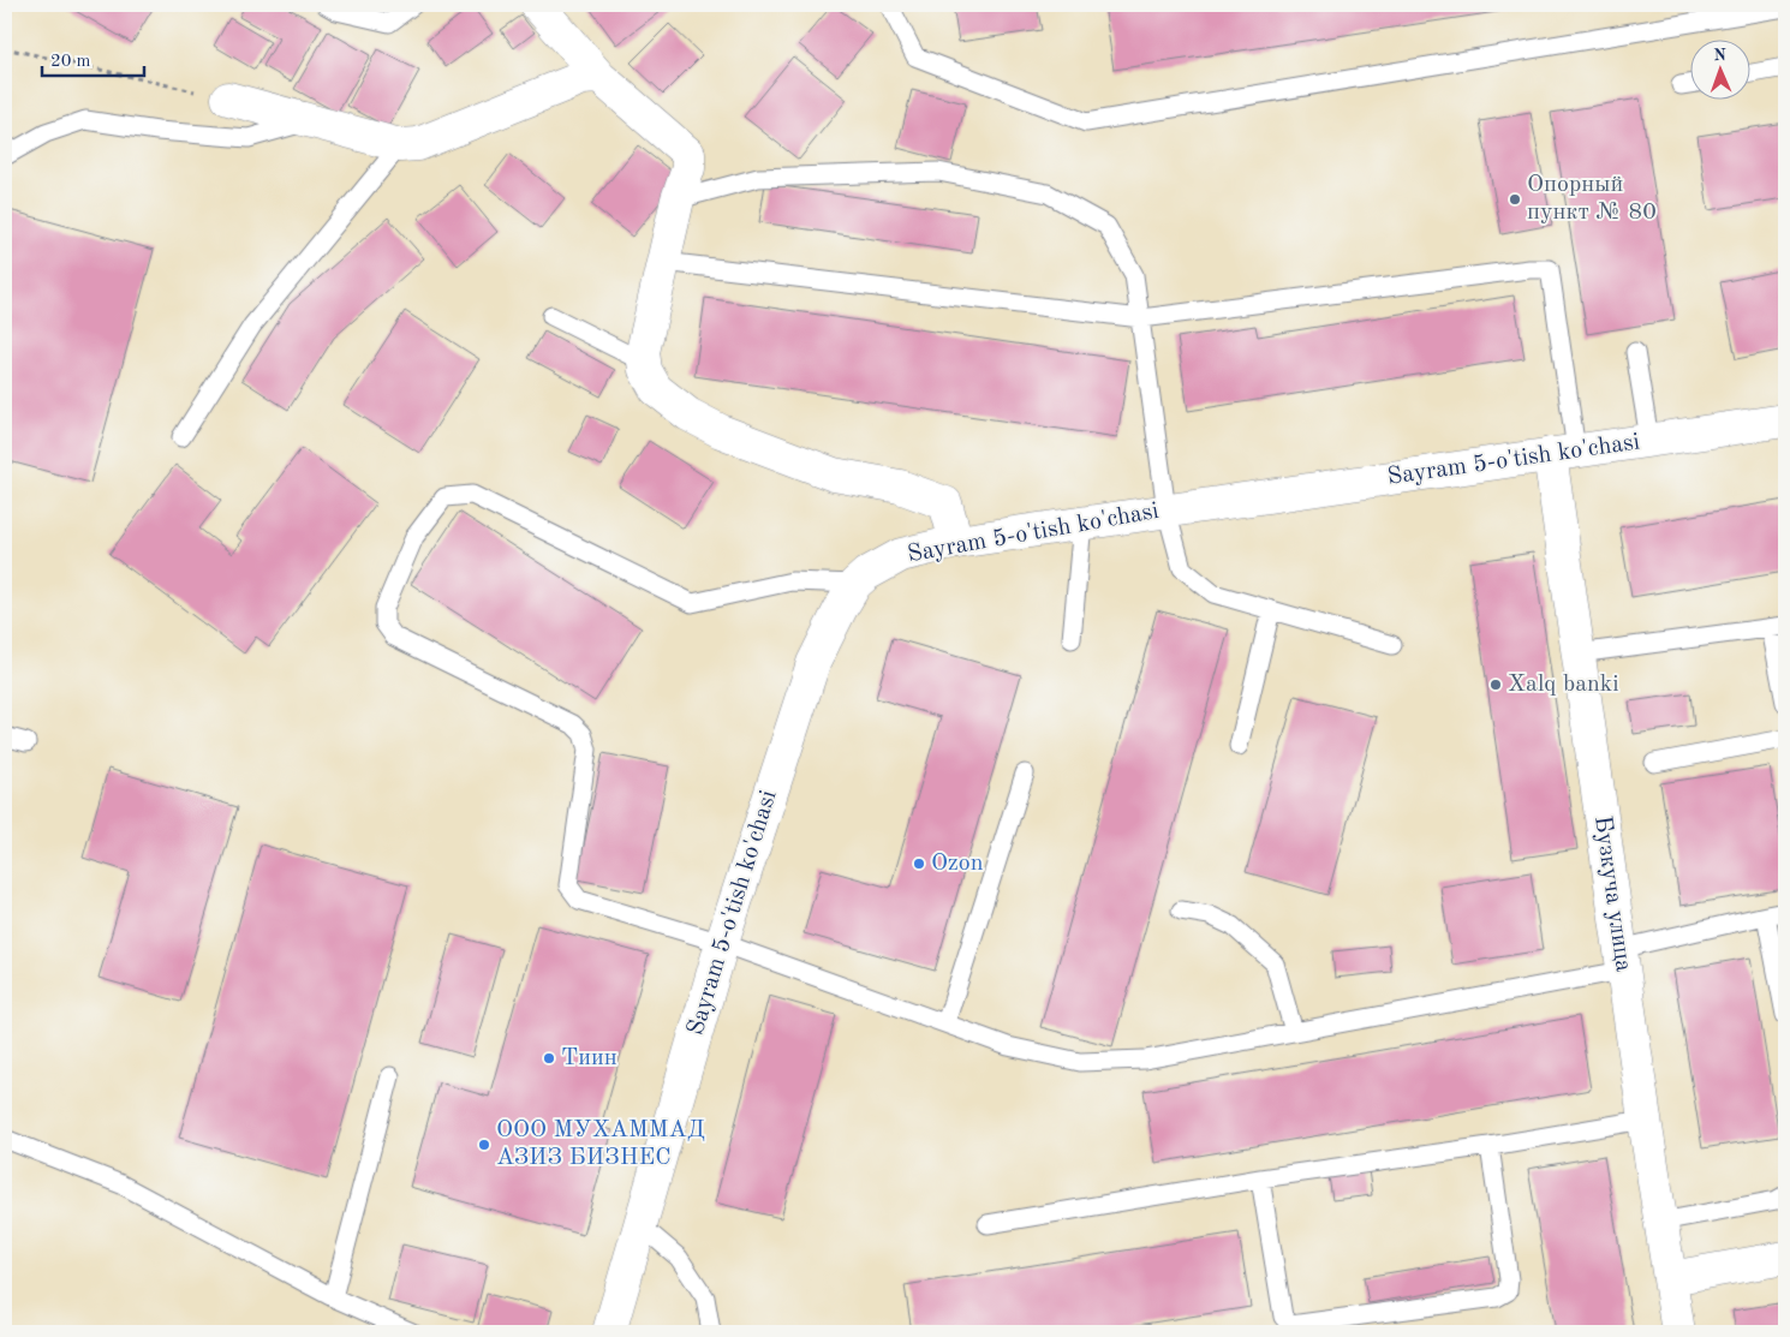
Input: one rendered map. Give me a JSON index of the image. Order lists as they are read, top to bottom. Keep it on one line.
{"streets":{"street":["Sayram 5-o'tish ko'chasi","Бузкуча улица"]},"crossings":[["Sayram 5-o'tish ko'chasi","Бузкуча улица"]],"places":["Опорный пункт № 80","Xalq banki","Ozon","Тиин","ООО МУХАММАД АЗИЗ БИЗНЕС"],"scale_bar":"20 m","north":"top"}
